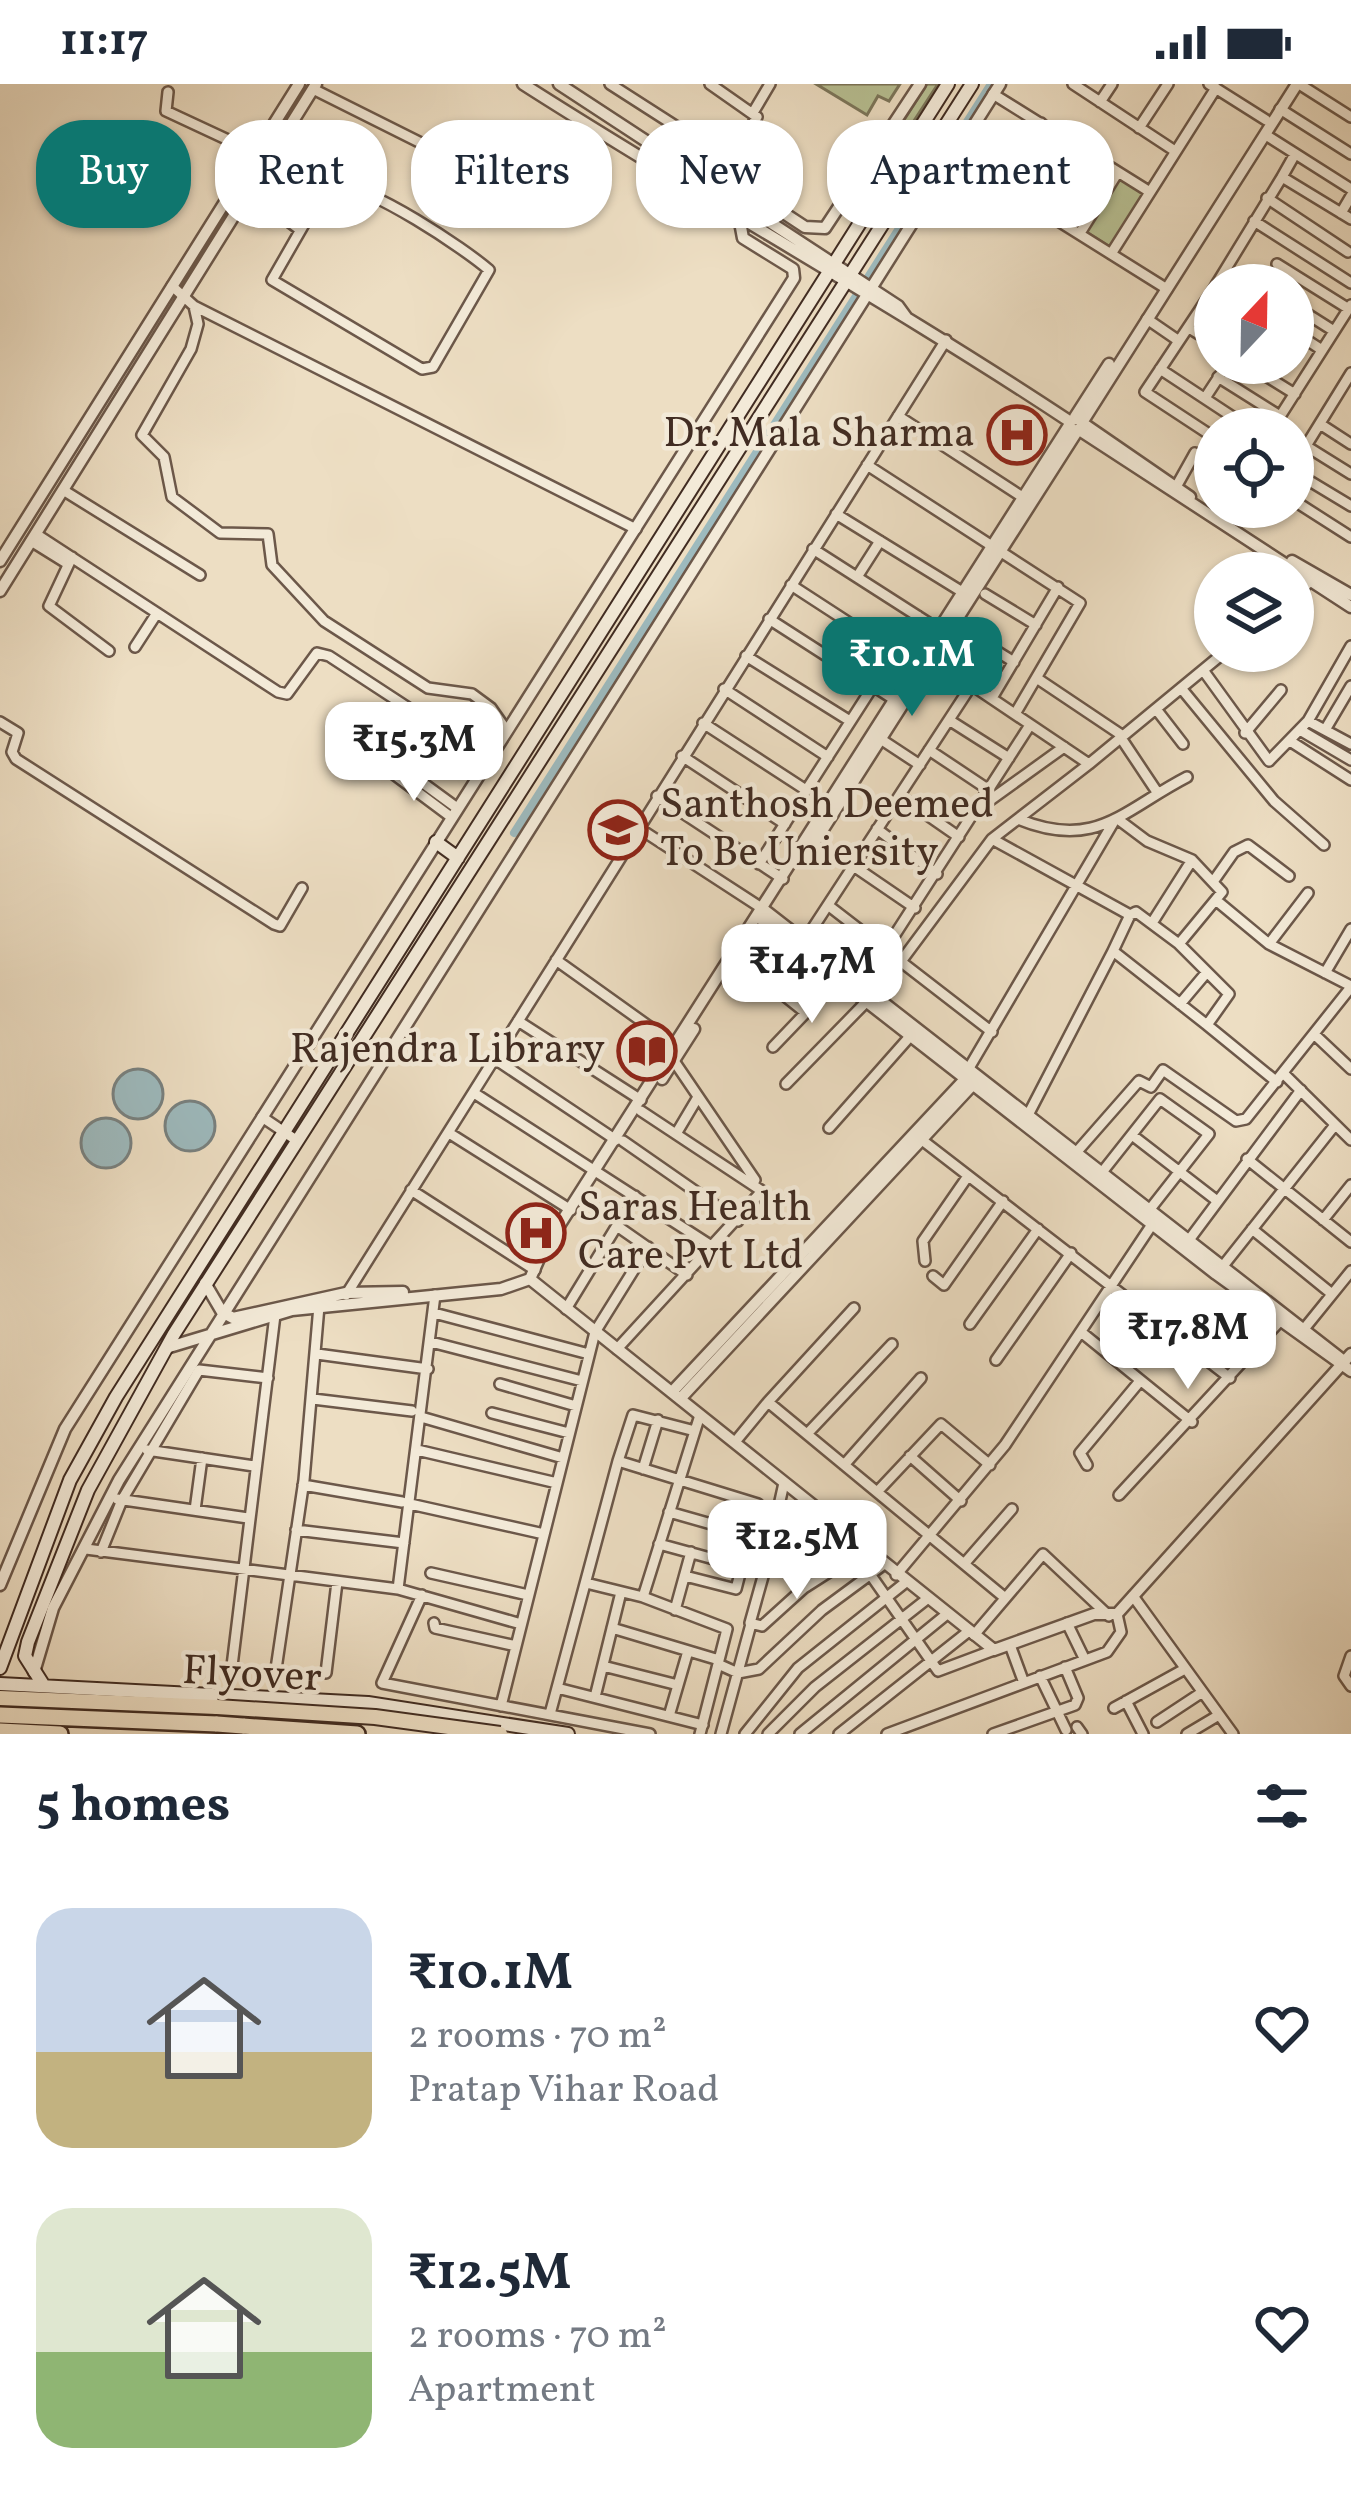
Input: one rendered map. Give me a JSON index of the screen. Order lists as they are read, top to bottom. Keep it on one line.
{"streets":{"highway":["Flyover"]},"places":{"hospital":["Dr. Mala Sharma","Saras Health Care Pvt Ltd"],"school or university":["Santhosh Deemed To Be Uniersity"],"library":["Rajendra Library"]},"north":"top","page":{"status":"11:17","chip":["Buy","Rent","Filters","New","Apartment"],"price":["₹10.1M","₹15.3M","₹14.7M","₹17.8M","₹12.5M"],"heading":"5 homes","list":[{"name":"₹10.1M","note":"2 rooms · 70 m² · Pratap Vihar Road"},{"name":"₹12.5M","note":"2 rooms · 70 m² · Apartment"}]}}
